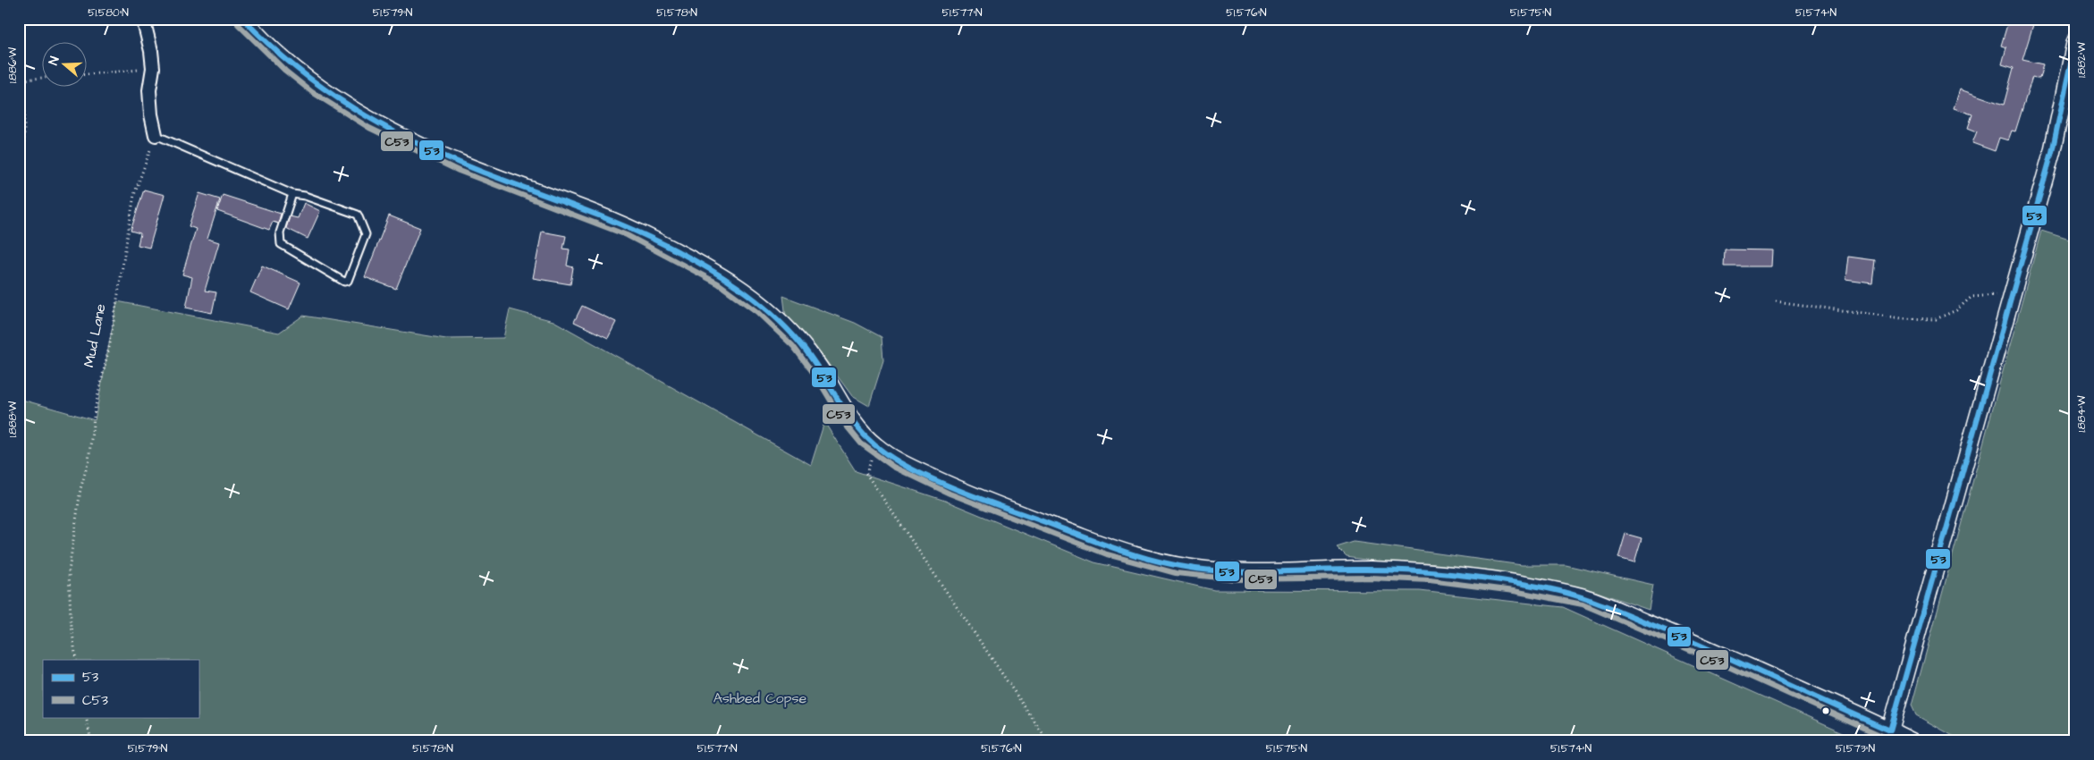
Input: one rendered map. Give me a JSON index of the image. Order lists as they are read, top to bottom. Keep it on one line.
{"streets":{"path":["Mud Lane"]},"parks":["Ashbed Copse"],"lines":["transit line 53","transit line C53"],"legend":["53","C53"],"north":"left","coordinates":["51.580°N","51.579°N","51.578°N","51.577°N","51.576°N","51.575°N","51.574°N","1.882°W","1.886°W","1.884°W","1.888°W","51.573°N"]}
